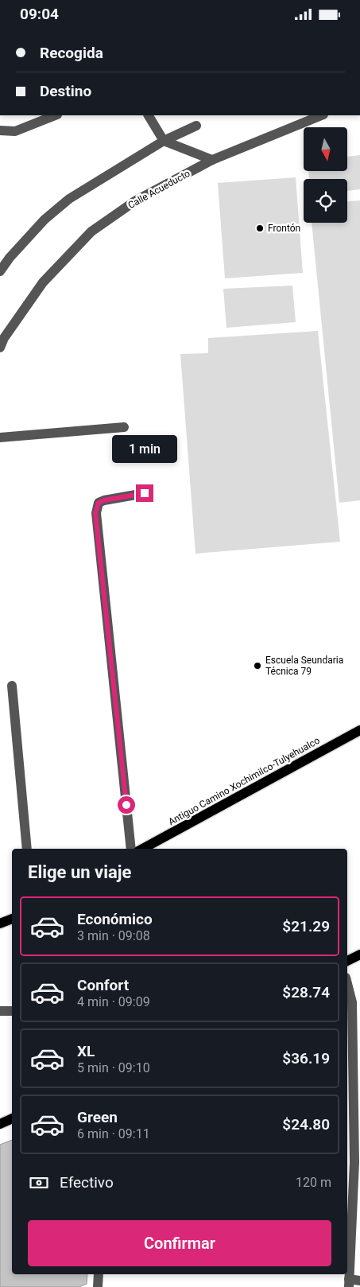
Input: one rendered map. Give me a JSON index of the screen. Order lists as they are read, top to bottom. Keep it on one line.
{"streets":{"main road":["Antiguo Camino Xochimilco-Tulyehualco"],"street":["Calle Acueducto"]},"places":["Frontón","Escuela Seundaria Técnica 79"],"north":"bottom","page":{"status":"09:04","banner":["Recogida","Destino"],"bubble":"1 min","heading":"Elige un viaje","list":[{"name":"Económico","note":"3 min · 09:08","value":"$21.29"},{"name":"Confort","note":"4 min · 09:09","value":"$28.74"},{"name":"XL","note":"5 min · 09:10","value":"$36.19"},{"name":"Green","note":"6 min · 09:11","value":"$24.80"}],"pay":["Efectivo","120 m"],"buttons":"Confirmar"}}
